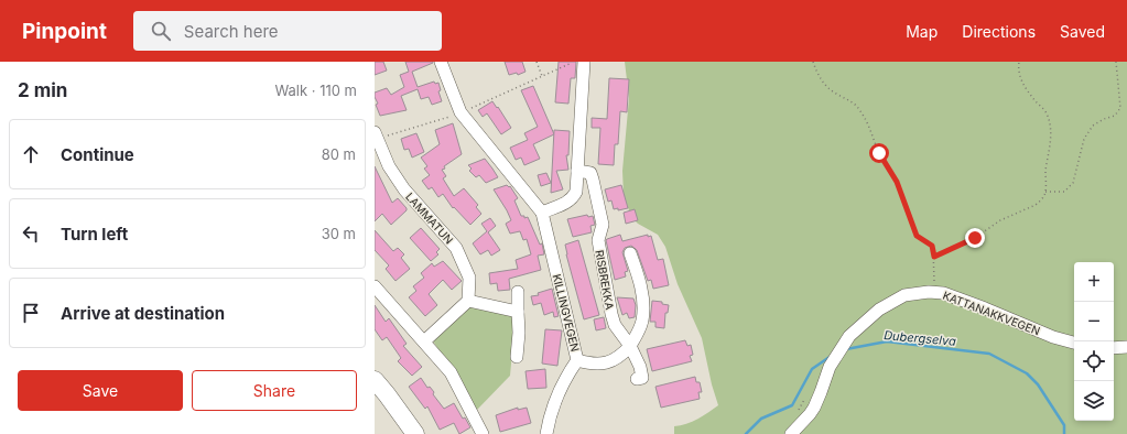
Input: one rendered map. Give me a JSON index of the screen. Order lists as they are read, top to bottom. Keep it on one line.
{"streets":{"street":["LAMMATUN","RISBREKKA","KILLINGVEGEN","KATTANAKKVEGEN"]},"water":["Dubergselva"],"page":{"header":"Pinpoint","search":"Search here","nav":["Map","Directions","Saved"],"heading":["2 min","Walk · 110 m"],"list":[["Continue","80 m"],["Turn left","30 m"],"Arrive at destination"],"map_buttons":["+","−"],"buttons":["Save","Share"]}}
